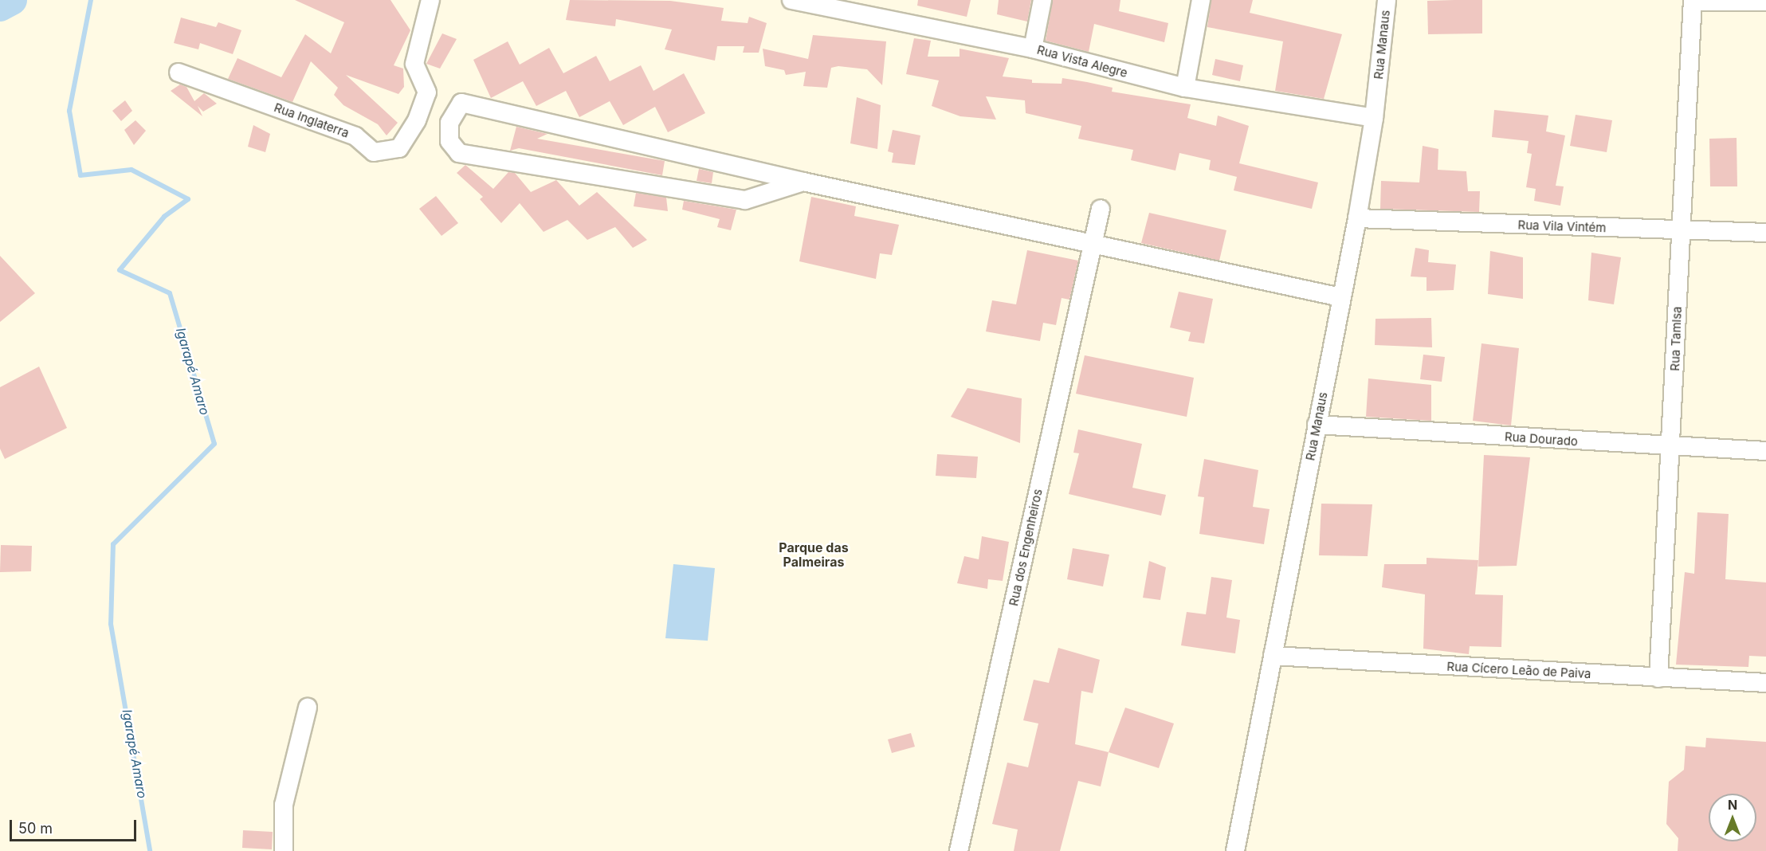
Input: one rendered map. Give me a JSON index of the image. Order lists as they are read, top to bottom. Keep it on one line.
{"streets":{"street":["Rua Manaus","Rua Vista Alegre","Rua Inglaterra","Rua Vila Vintém","Rua Tamlsa","Rua Dourado","Rua dos Engenheiros","Rua Cícero Leão de Paiva"]},"crossings":[["Rua Manaus","Rua Vista Alegre"],["Rua Manaus","Rua Vila Vintém"],["Rua Manaus","Rua Dourado"],["Rua Manaus","Rua Cícero Leão de Paiva"],["Rua Vila Vintém","Rua Tamlsa"],["Rua Tamlsa","Rua Dourado"],["Rua Tamlsa","Rua Cícero Leão de Paiva"]],"districts":["Parque das Palmeiras"],"water":["Igarapé Amaro"],"scale_bar":"50 m","north":"top"}
